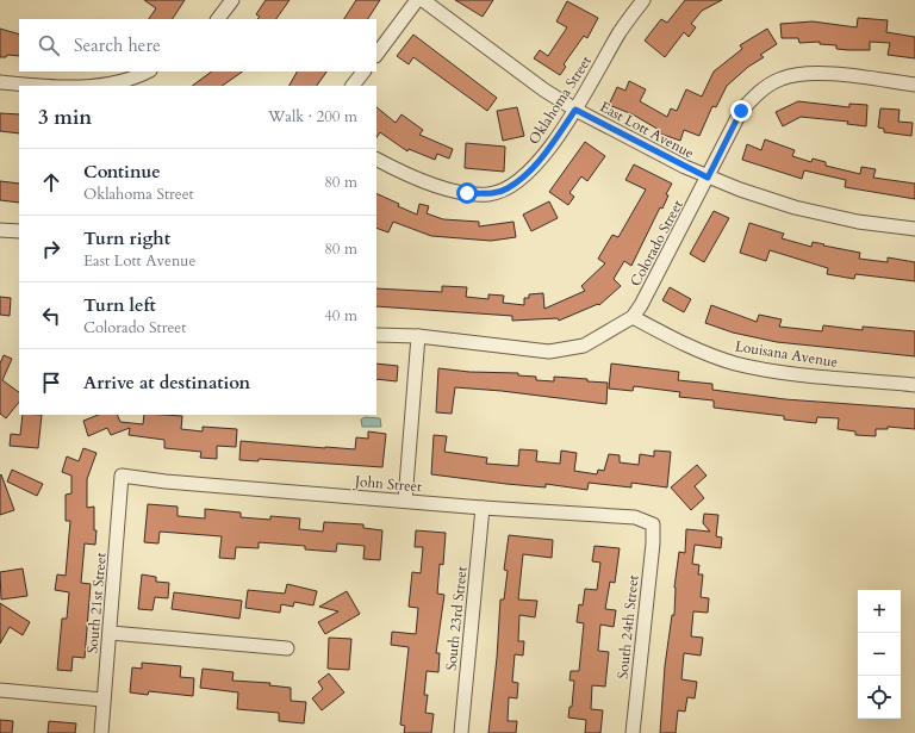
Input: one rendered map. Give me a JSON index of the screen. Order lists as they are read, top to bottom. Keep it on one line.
{"streets":{"street":["Oklahoma Street","East Lott Avenue","Colorado Street","Louisana Avenue","John Street","South 21st Street","South 23rd Street","South 24th Street"]},"crossings":[["Oklahoma Street","East Lott Avenue"],["East Lott Avenue","Colorado Street"],["Colorado Street","Louisana Avenue"],["John Street","South 21st Street"],["John Street","South 23rd Street"],["John Street","South 24th Street"]],"page":{"search":"Search here","heading":["3 min","Walk · 200 m"],"list":[["Continue","Oklahoma Street","80 m"],["Turn right","East Lott Avenue","80 m"],["Turn left","Colorado Street","40 m"],"Arrive at destination"],"map_buttons":["+","−"]}}
